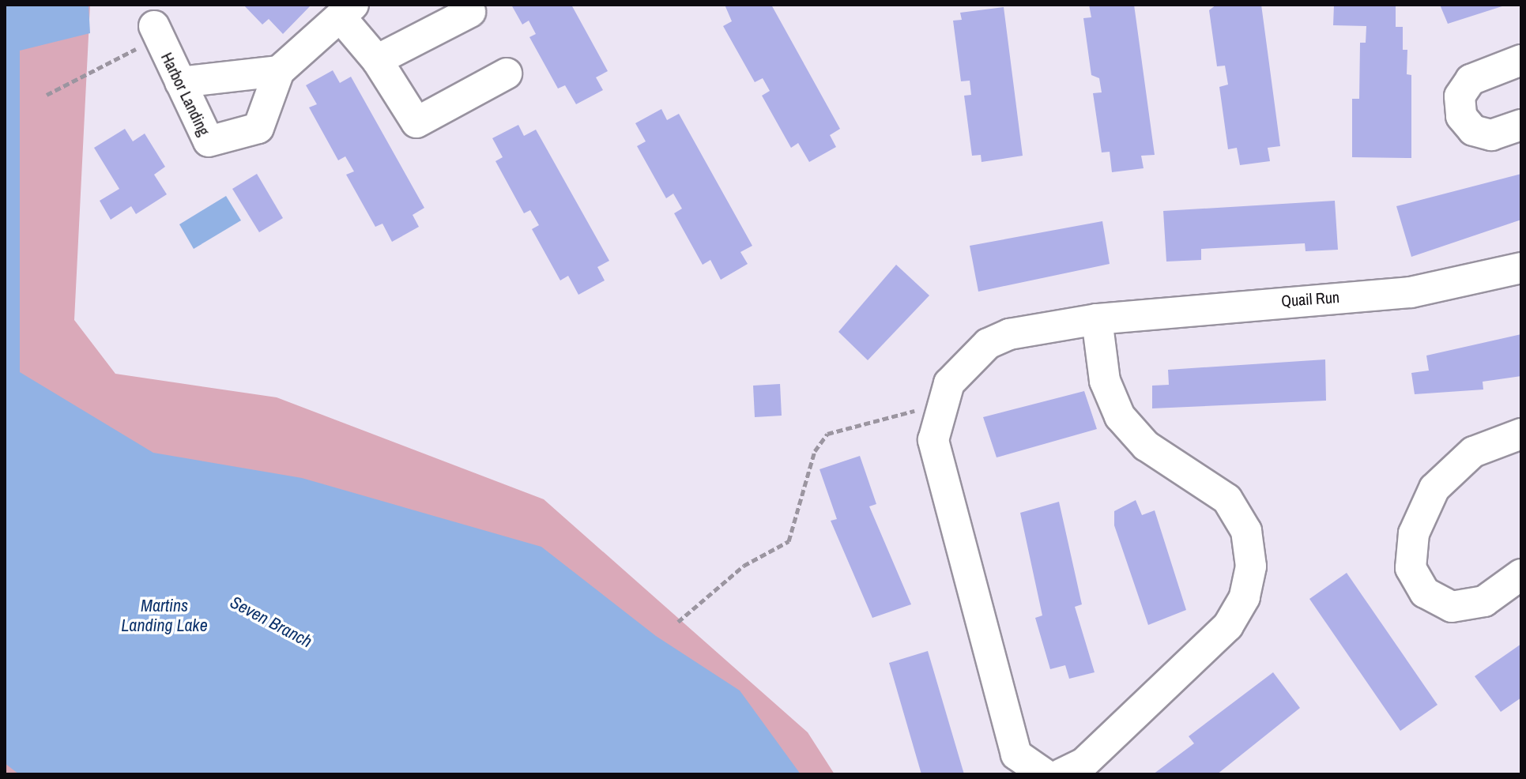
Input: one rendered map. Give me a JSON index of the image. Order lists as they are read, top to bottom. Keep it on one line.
{"streets":{"street":["Harbor Landing","Quail Run"]},"water":["Martins Landing Lake","Seven Branch"]}
